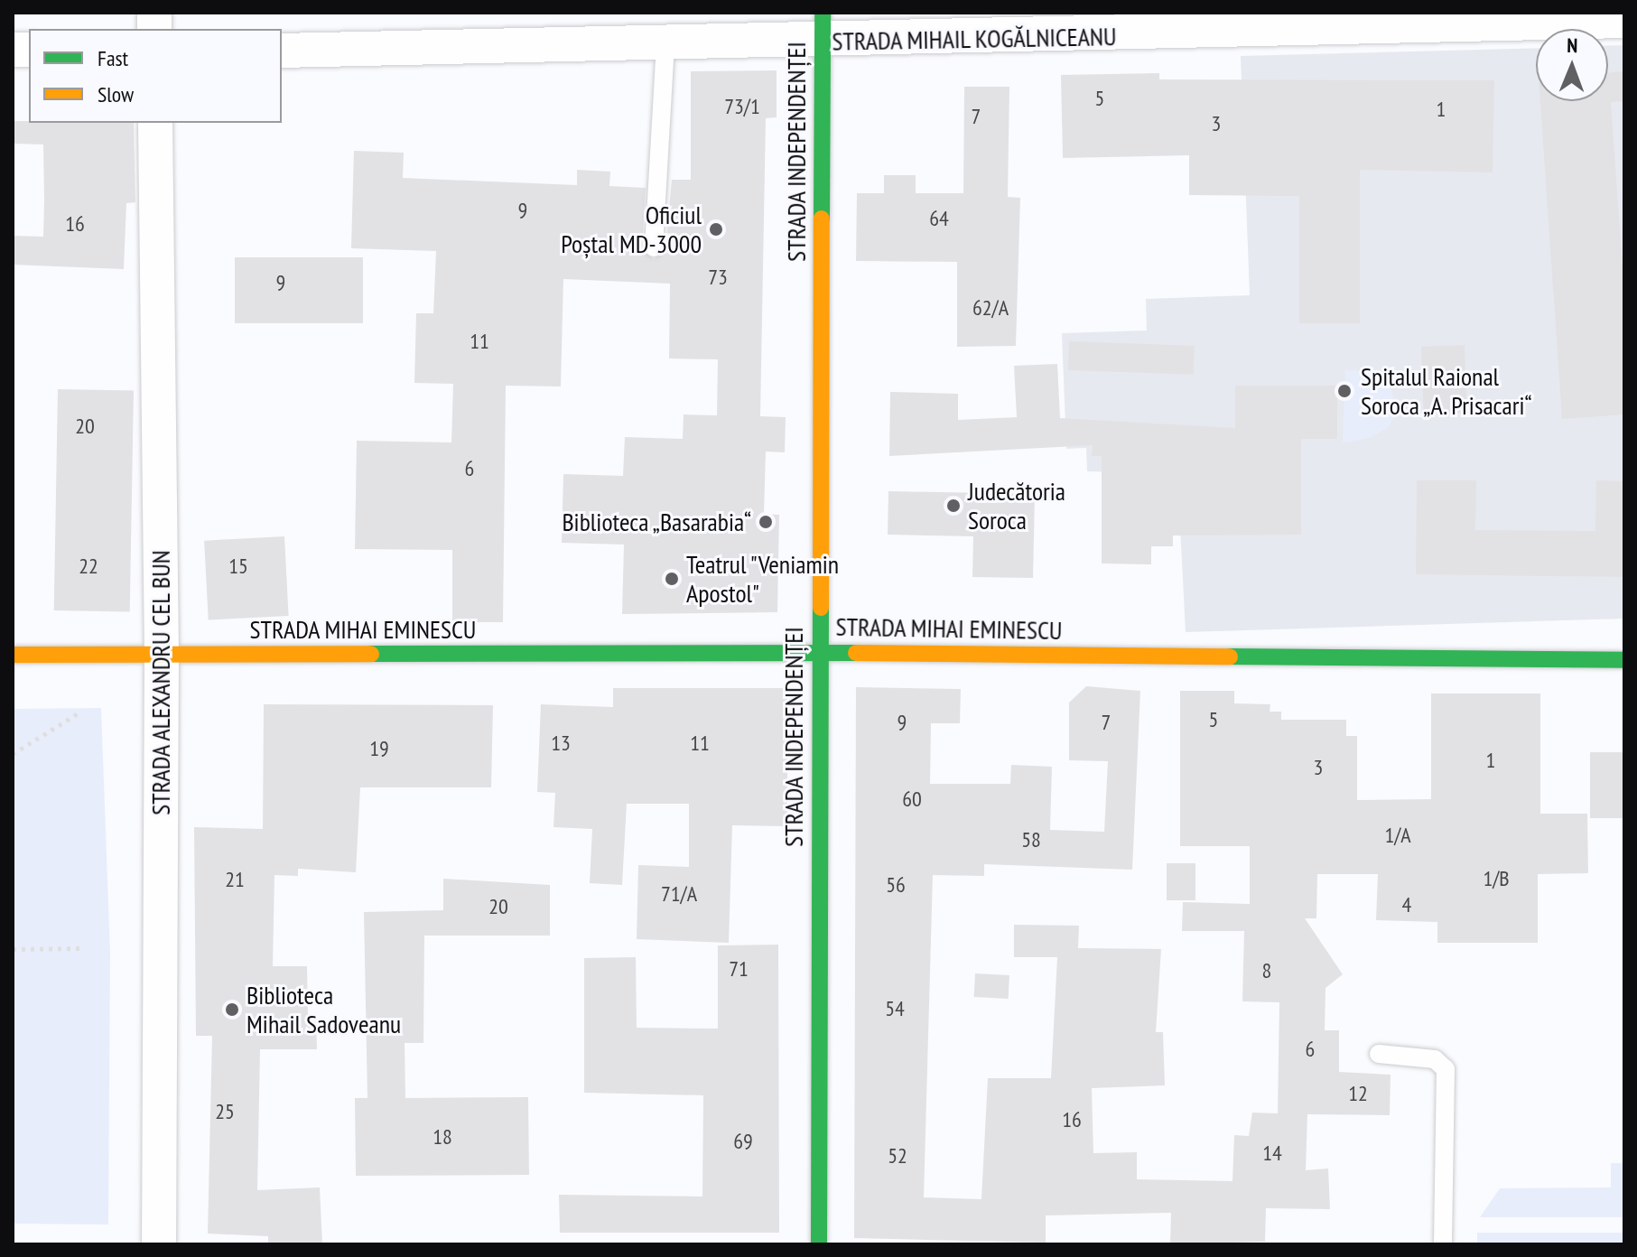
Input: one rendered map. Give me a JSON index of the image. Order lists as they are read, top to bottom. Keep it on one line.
{"streets":{"street":["STRADA MIHAIL KOGĂLNICEANU","STRADA INDEPENDENȚEI","STRADA MIHAI EMINESCU","STRADA ALEXANDRU CEL BUN"]},"crossings":[["STRADA MIHAIL KOGĂLNICEANU","STRADA INDEPENDENȚEI"],["STRADA INDEPENDENȚEI","STRADA MIHAI EMINESCU"],["STRADA MIHAI EMINESCU","STRADA ALEXANDRU CEL BUN"]],"places":["Oficiul Poștal MD-3000","Spitalul Raional Soroca „A. Prisacari“","Judecătoria Soroca","Biblioteca „Basarabia“","Teatrul \"Veniamin Apostol\"","Biblioteca Mihail Sadoveanu"],"house_numbers":["5","73/1","1","7","3","9","64","16","73","9","62/A","11","20","6","22","15","5","9","7","13","11","19","1","3","60","1/A","58","1/B","21","56","71/A","4","20","71","8","54","6","12","25","16","18","69","14","52"],"legend":["Fast","Slow"],"north":"top"}
